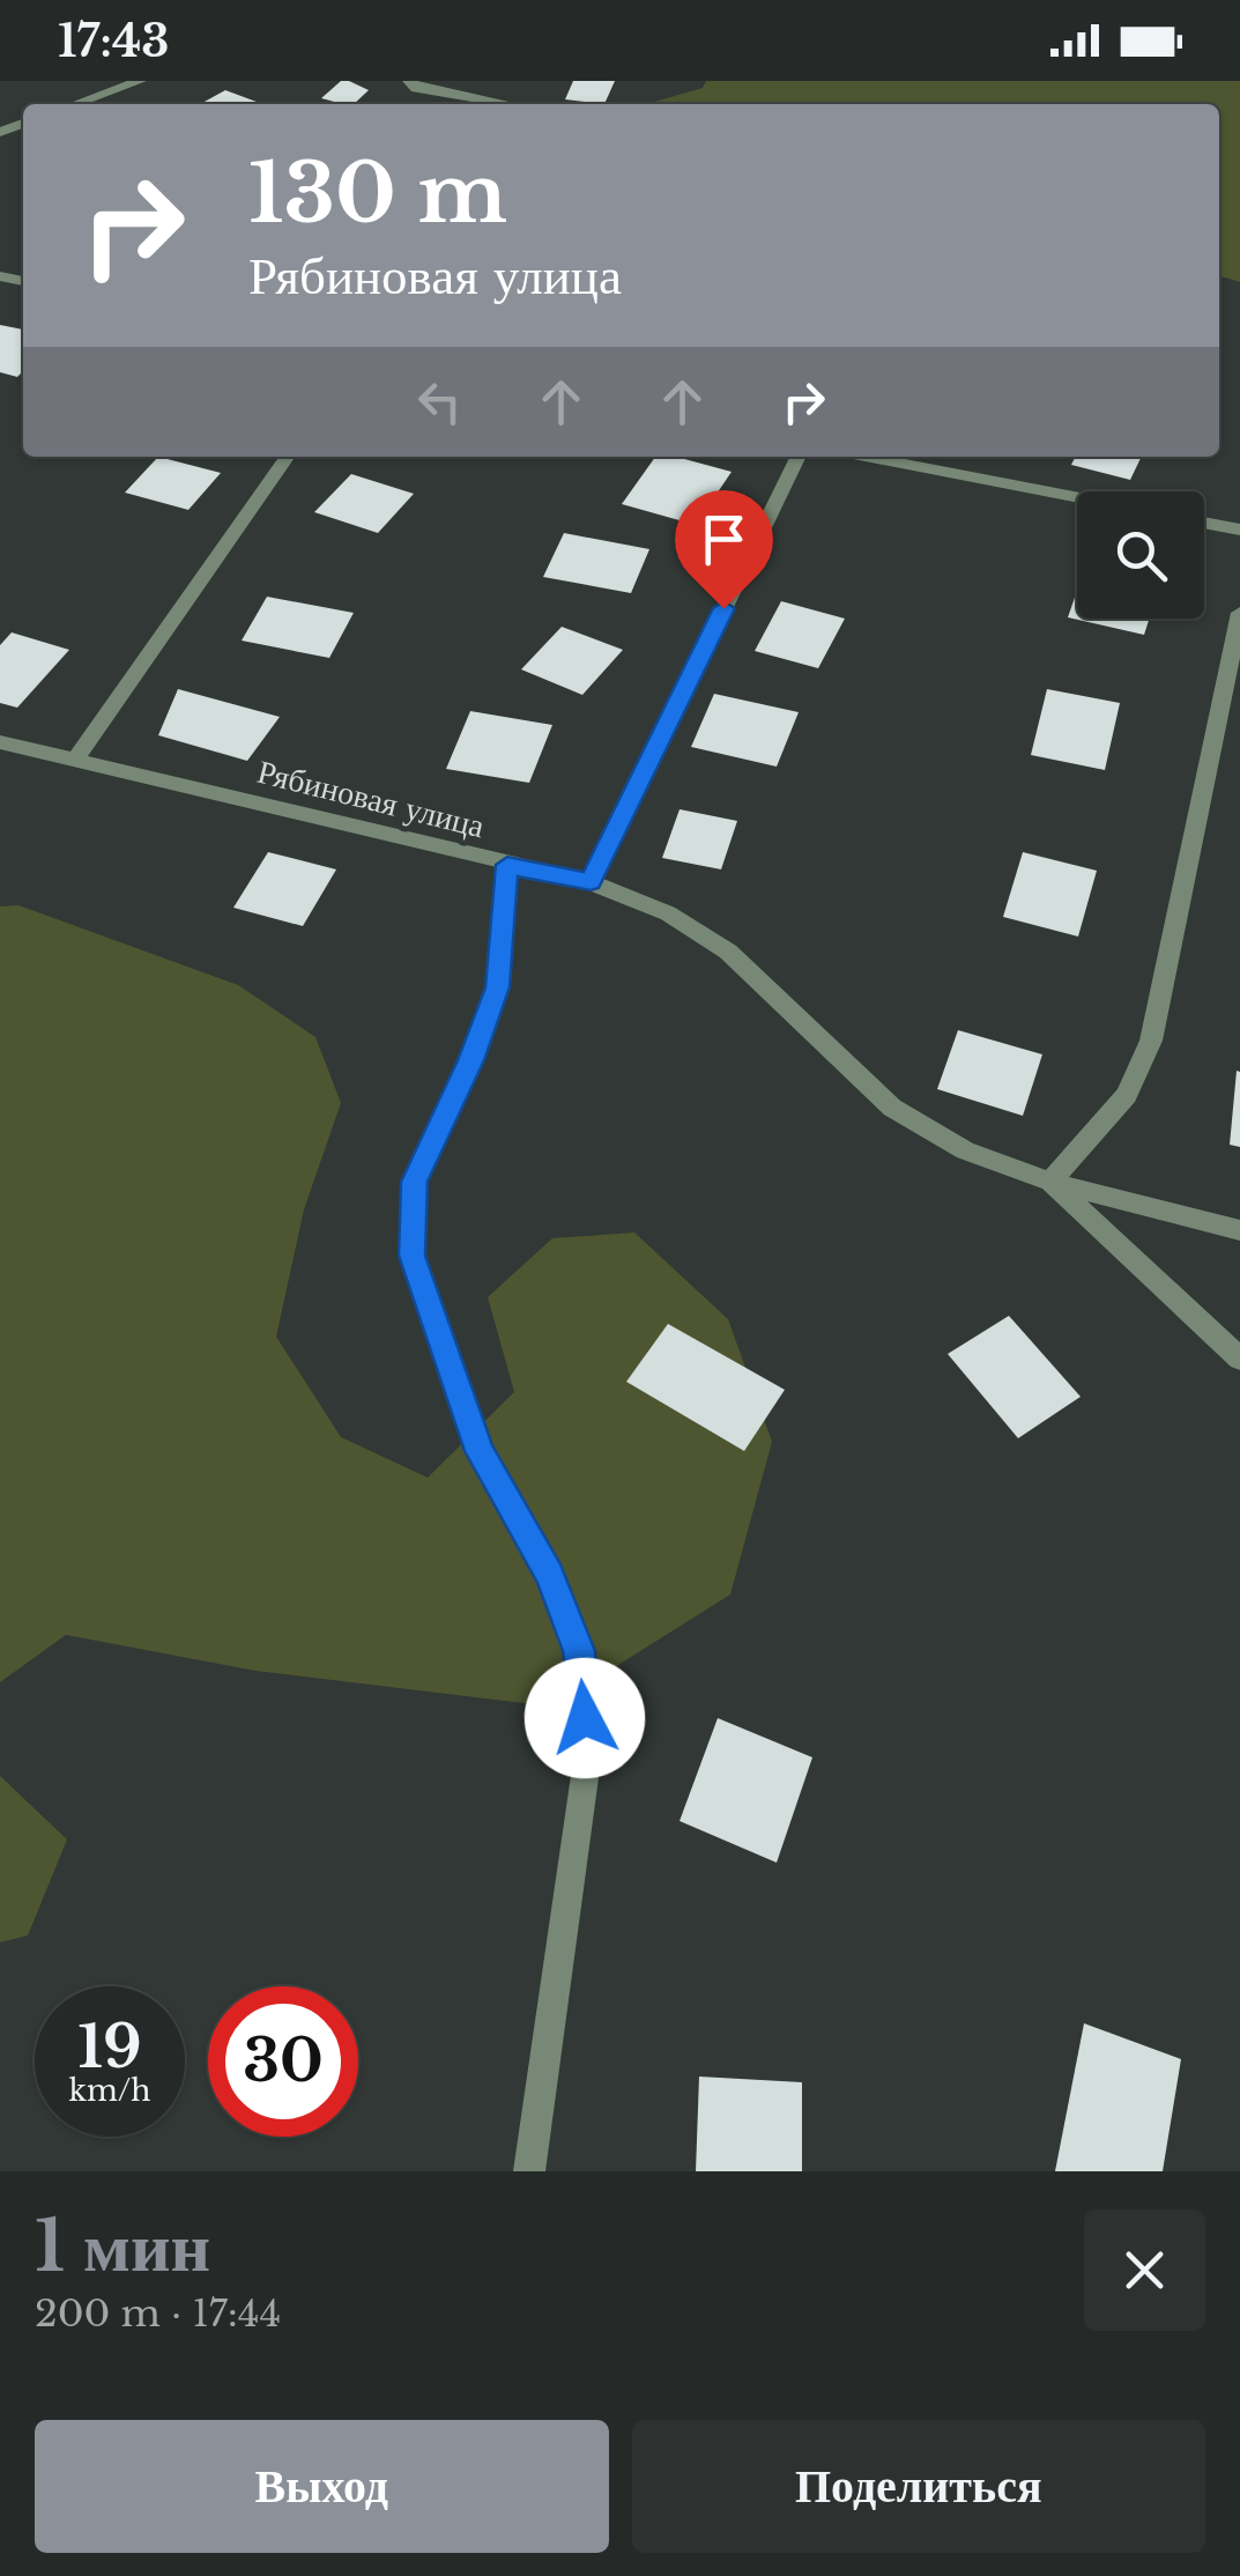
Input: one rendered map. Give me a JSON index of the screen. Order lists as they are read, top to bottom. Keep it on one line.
{"streets":{"street":["Рябиновая улица"]},"page":{"status":"17:43","turn":["130 m","Рябиновая улица"],"speed":"19 km/h","limit":"30","heading":["1 мин","200 m · 17:44"],"buttons":["Выход","Поделиться"]}}
